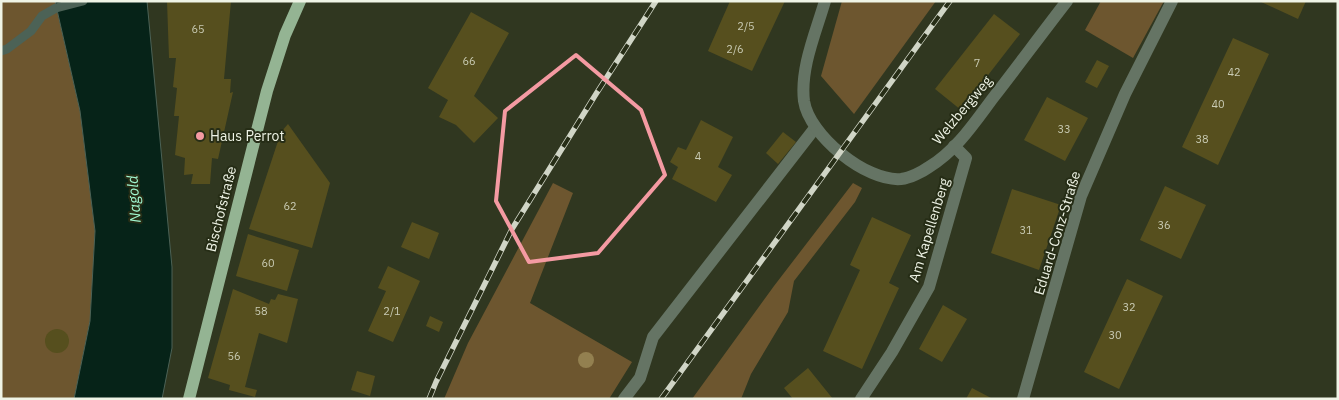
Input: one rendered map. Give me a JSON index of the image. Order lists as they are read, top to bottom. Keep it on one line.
{"streets":{"main road":["Bischofstraße"],"street":["Welzbergweg","Am Kapellenberg","Eduard-Conz-Straße"]},"crossings":[["Welzbergweg","Am Kapellenberg"]],"water":["Nagold"],"places":["Haus Perrot"],"house_numbers":["2/5","65","2/6","66","7","42","40","33","38","4","62","36","31","60","32","58","2/1","30","56"]}
